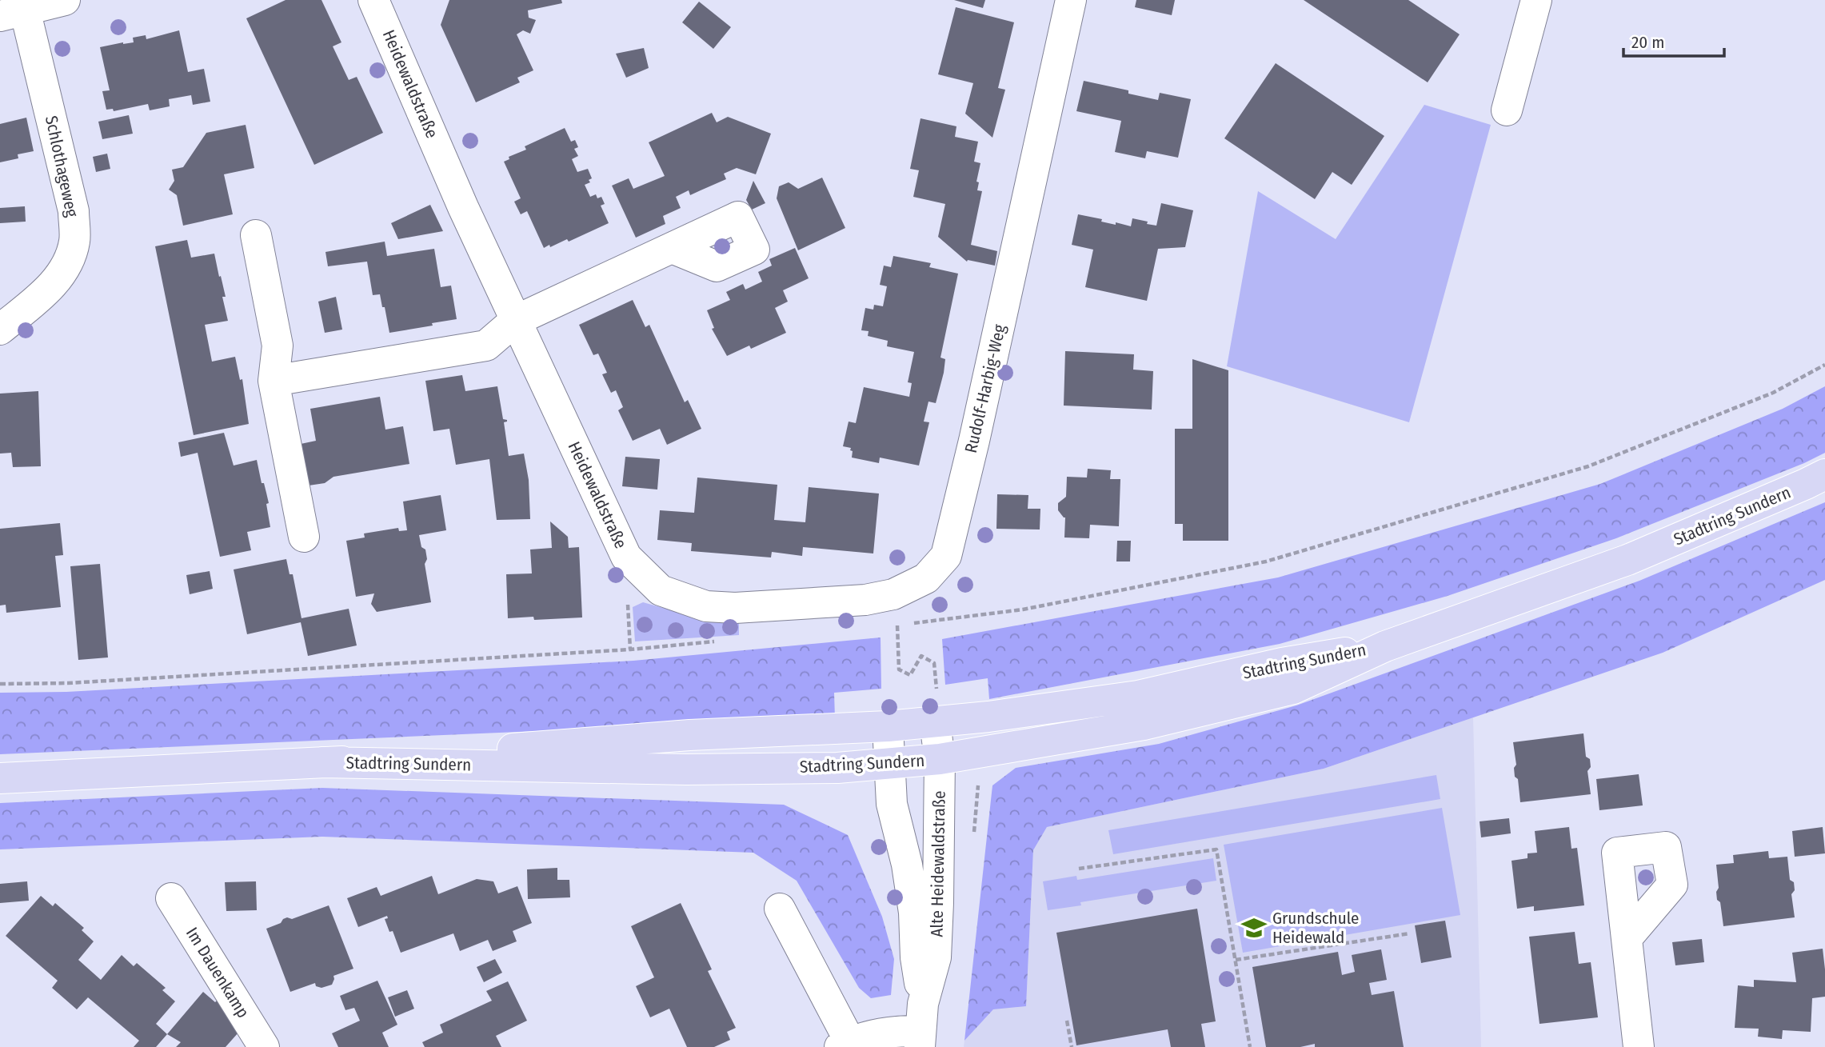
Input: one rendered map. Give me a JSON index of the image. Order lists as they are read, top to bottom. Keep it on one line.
{"streets":{"main road":["Stadtring Sundern"],"street":["Heidewaldstraße","Schlothageweg","Rudolf-Harbig-Weg","Alte Heidewaldstraße","Im Dauenkamp"]},"crossings":[["Heidewaldstraße","Rudolf-Harbig-Weg"],["Stadtring Sundern","Alte Heidewaldstraße"]],"places":{"school or university":["Grundschule Heidewald"]},"scale_bar":"20 m"}
